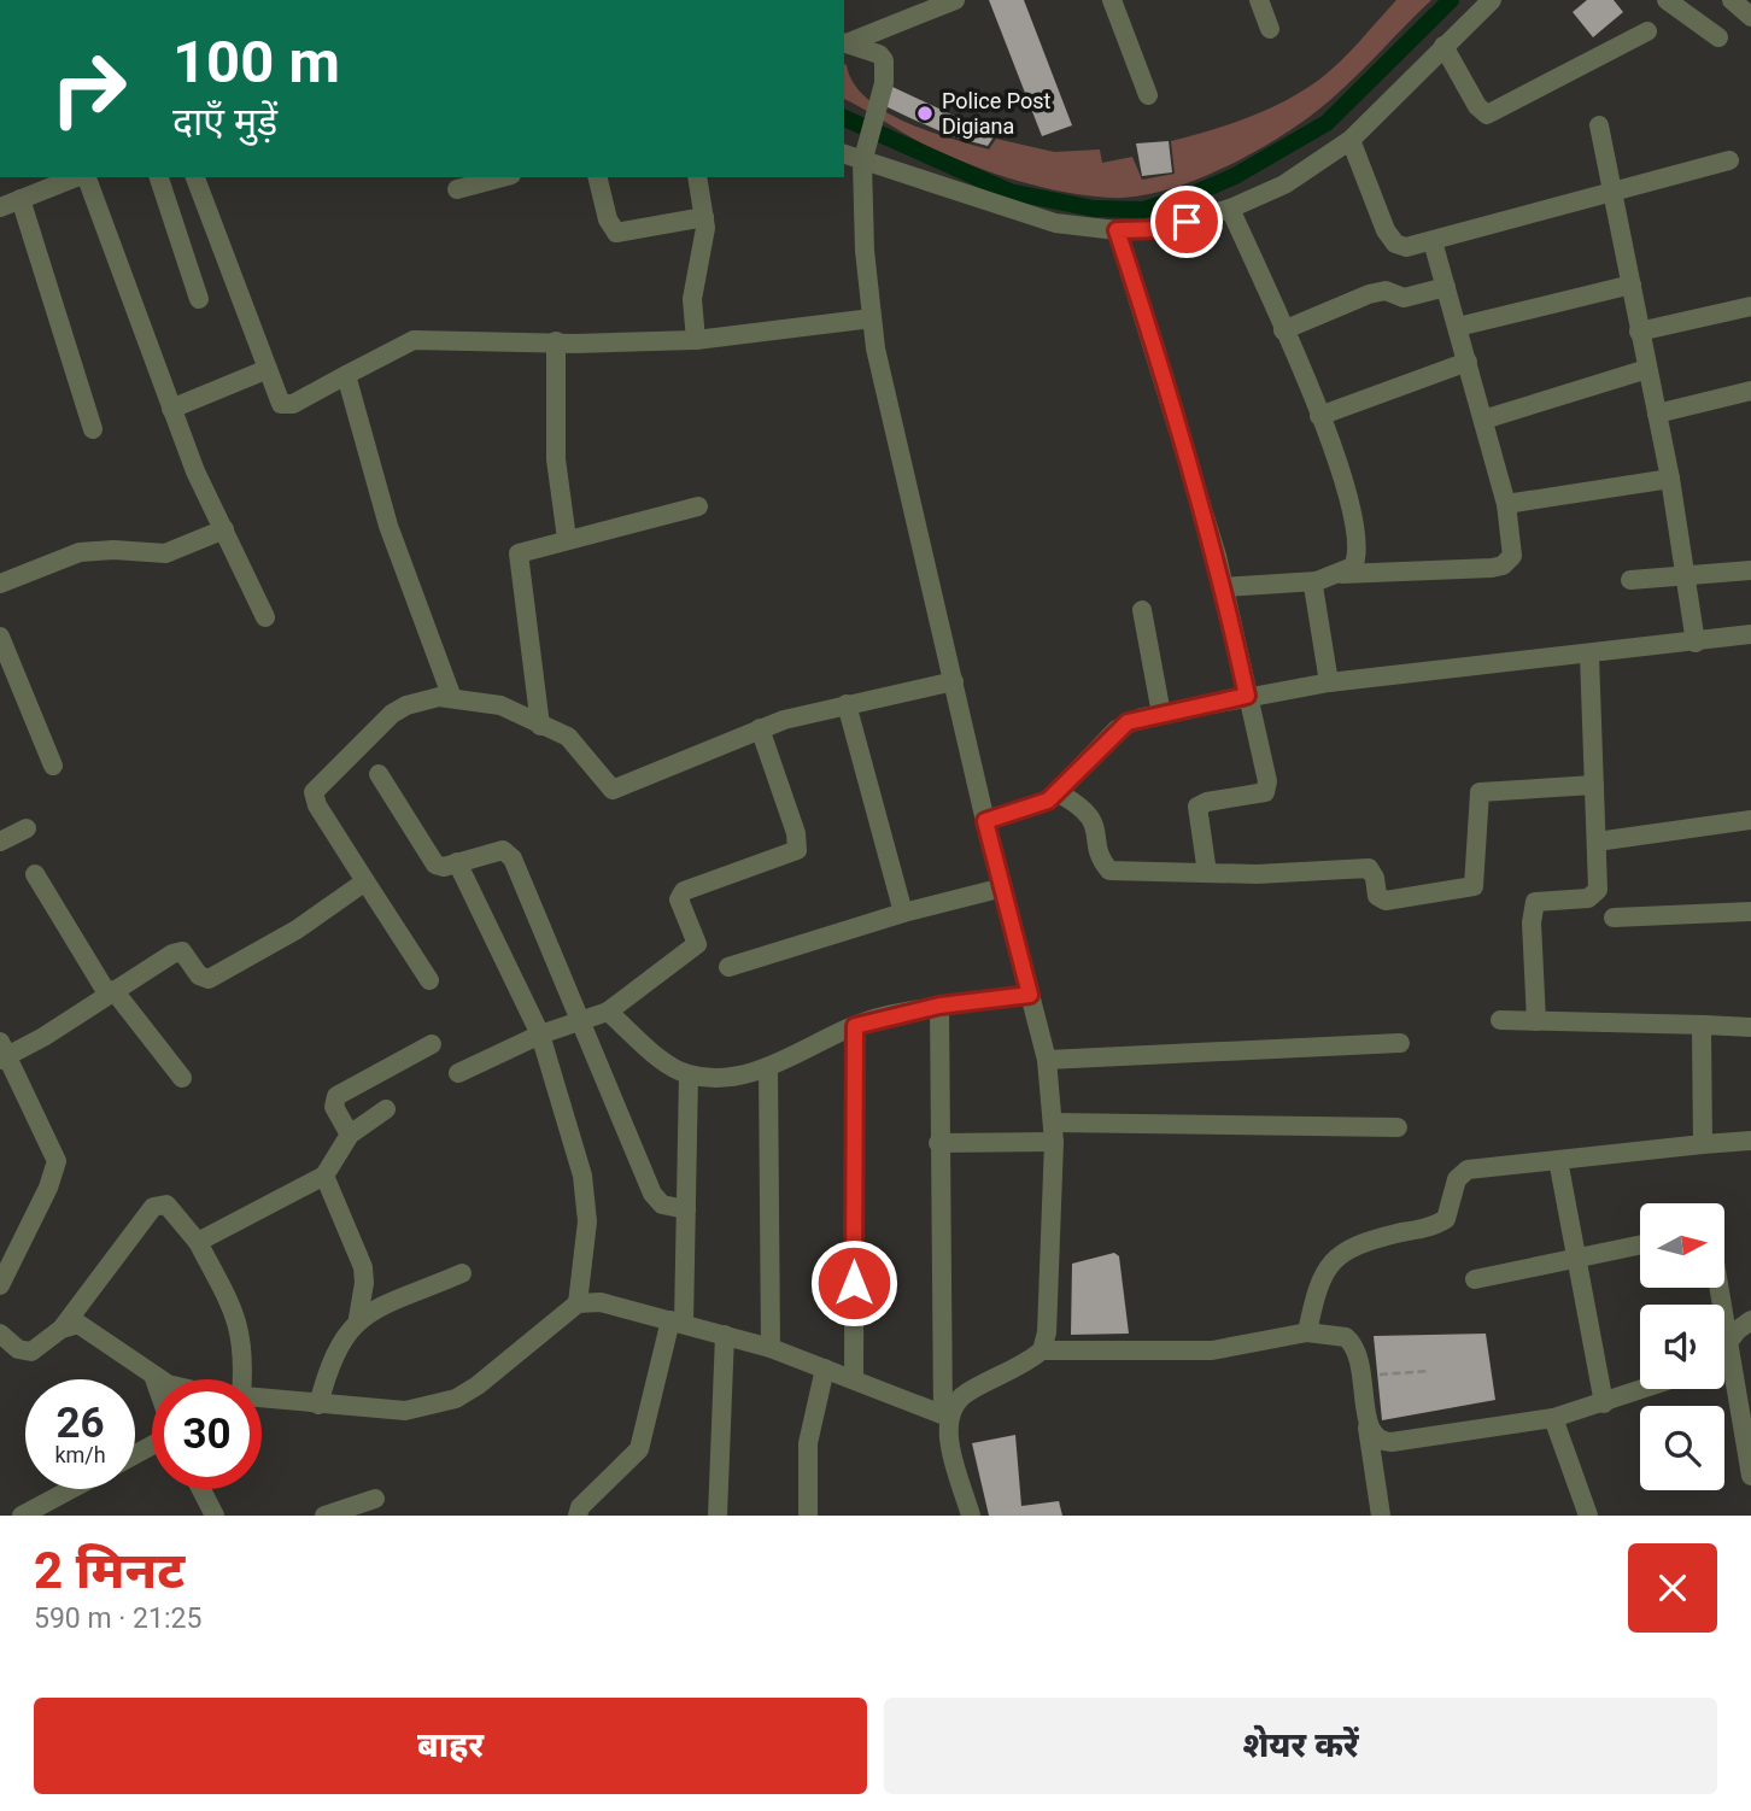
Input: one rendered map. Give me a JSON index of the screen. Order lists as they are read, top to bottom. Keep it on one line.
{"places":["Police Post Digiana"],"north":"right","page":{"turn":["100 m","दाएँ मुड़ें"],"speed":"26 km/h","limit":"30","heading":["2 मिनट","590 m · 21:25"],"buttons":["बाहर","शेयर करें"]}}
